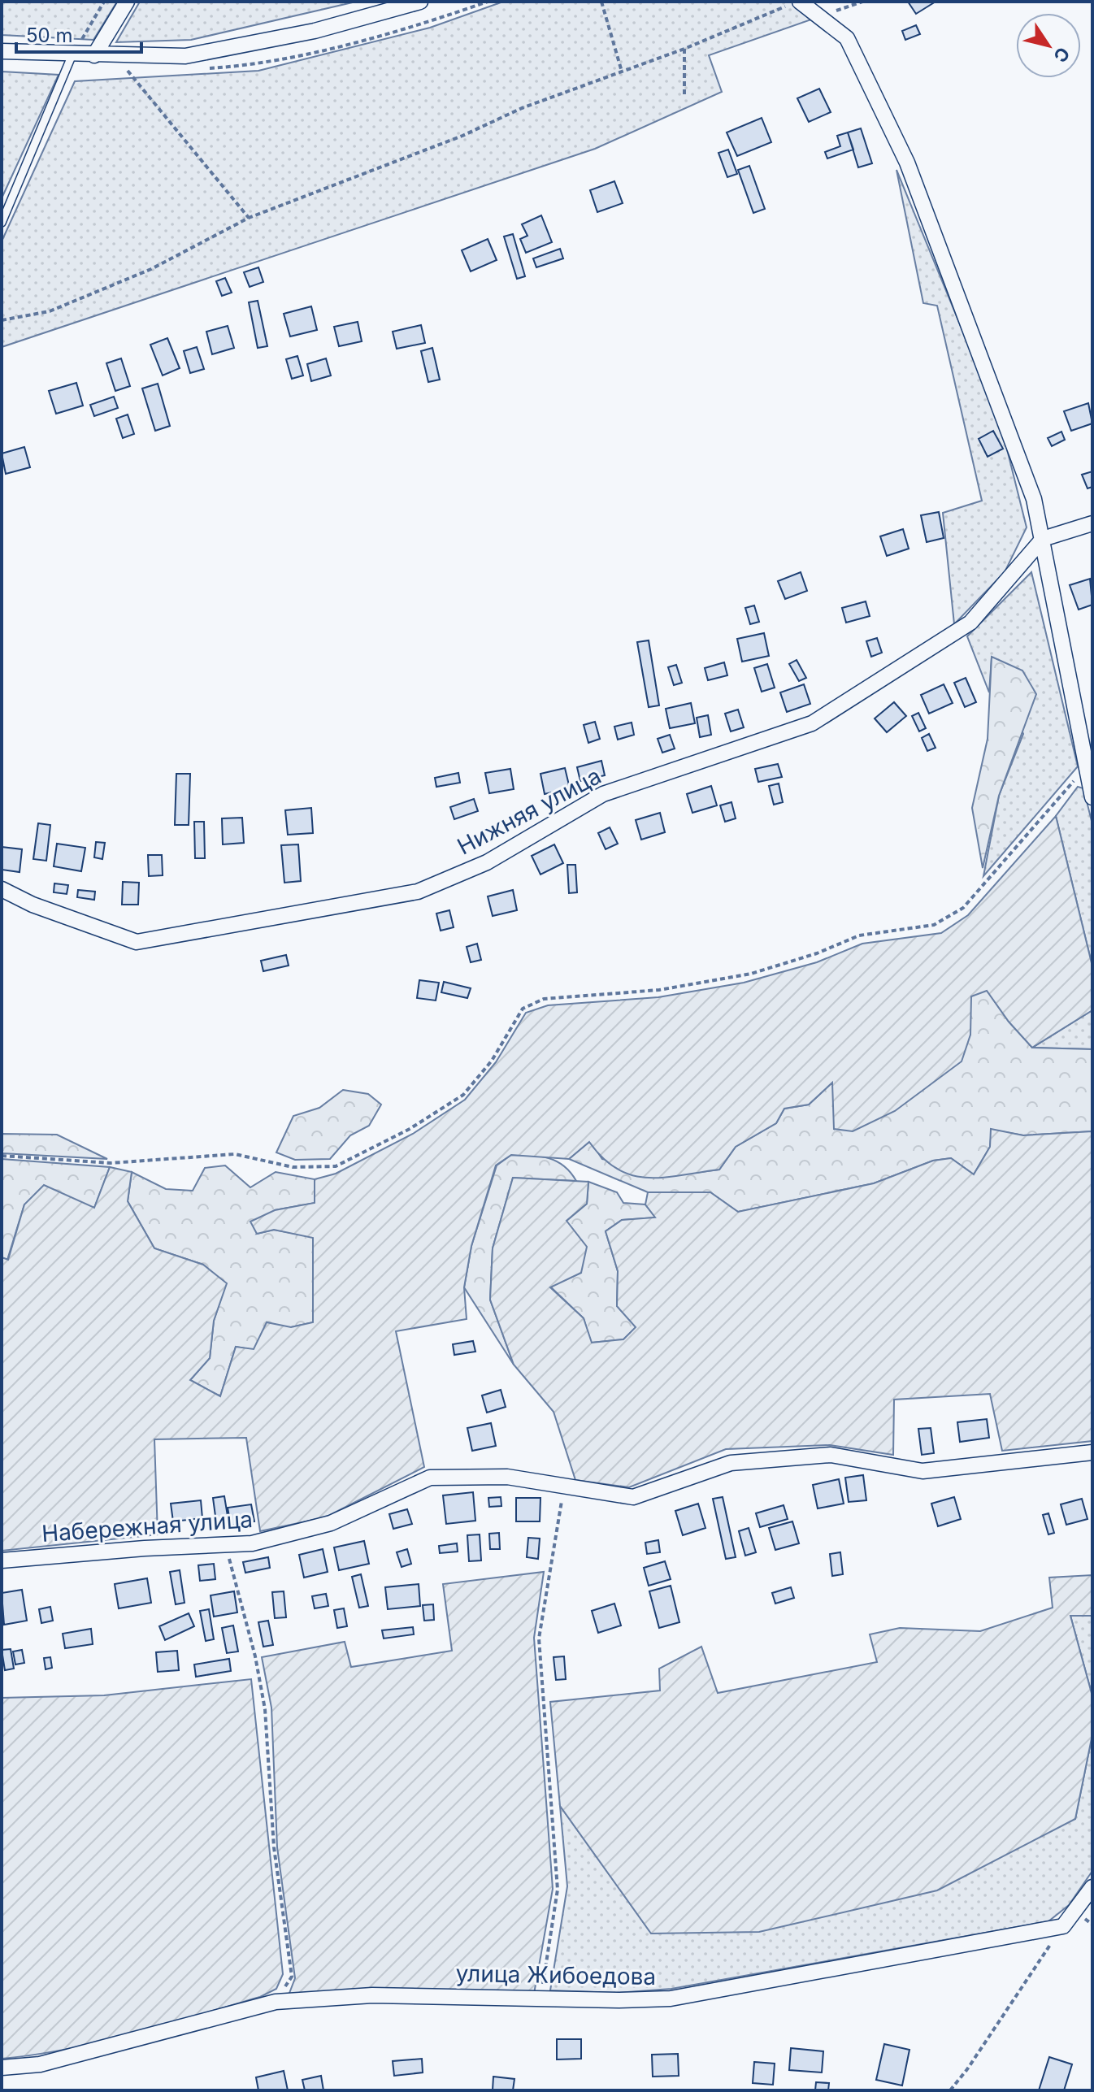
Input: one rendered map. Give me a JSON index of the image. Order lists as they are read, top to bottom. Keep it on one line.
{"streets":{"street":["Нижняя улица","Набережная улица","улица Жибоедова"]},"scale_bar":"50 m","north":"bottom right"}
